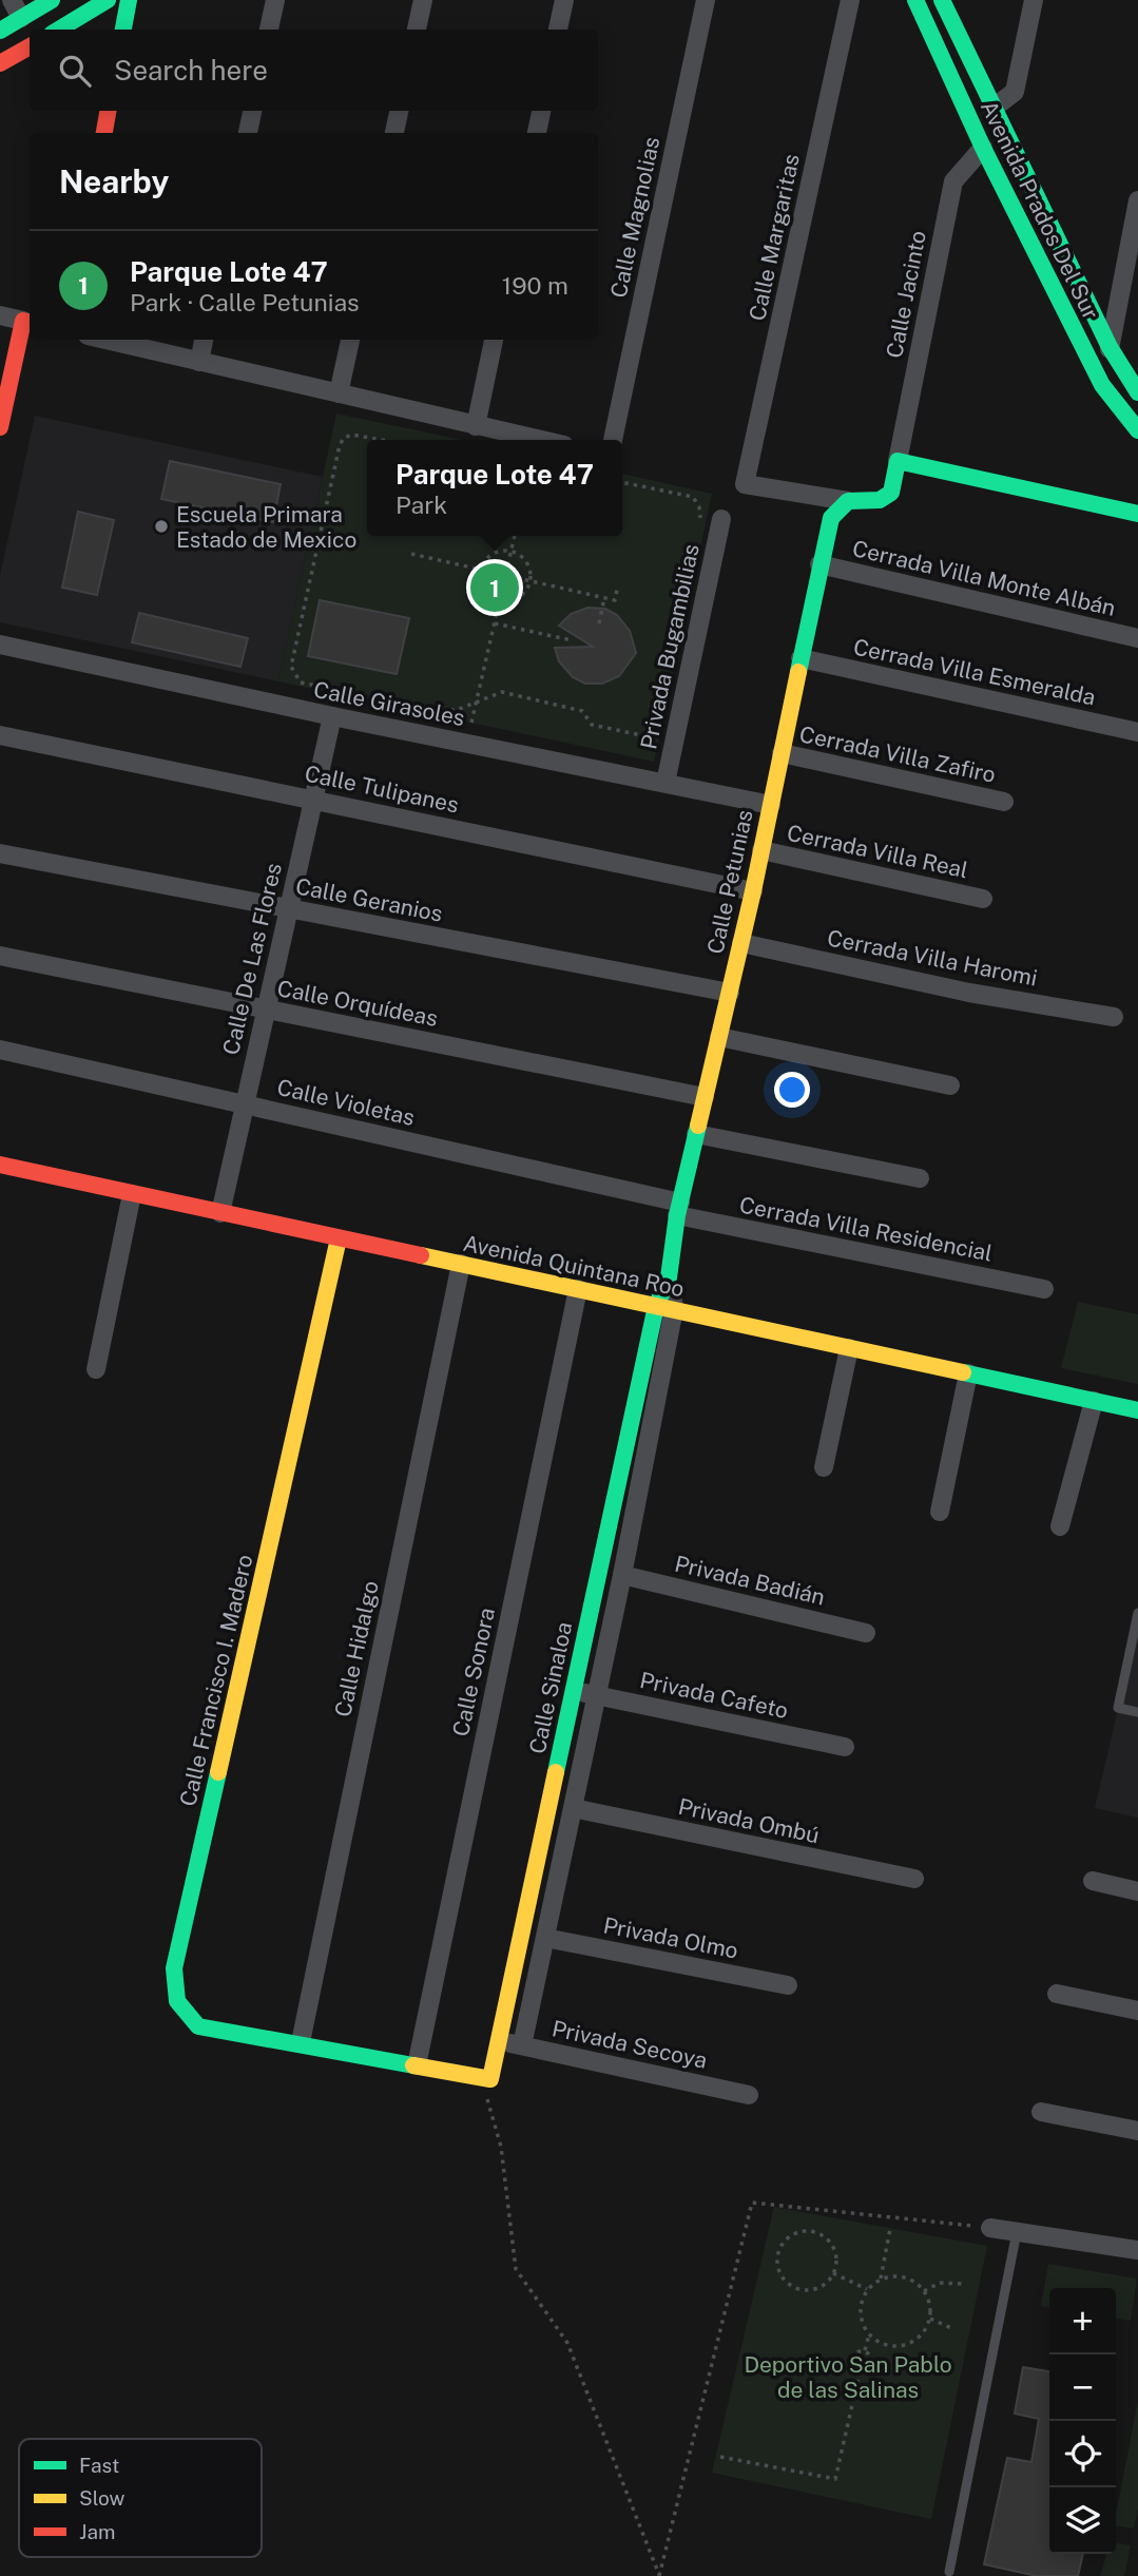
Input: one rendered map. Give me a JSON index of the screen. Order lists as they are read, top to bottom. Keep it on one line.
{"streets":{"street":["Avenida Prados Del Sur","Calle Magnolias","Calle Margaritas","Calle Jacinto","Cerrada Villa Monte Albán","Privada Bugambilias","Cerrada Villa Esmeralda","Calle Girasoles","Cerrada Villa Zafiro","Calle Tulipanes","Cerrada Villa Real","Calle Petunias","Calle Geranios","Cerrada Villa Haromi","Calle De Las Flores","Calle Orquídeas","Calle Violetas","Cerrada Villa Residencial","Avenida Quintana Roo","Privada Badián","Calle Hidalgo","Calle Sonora","Calle Francisco I. Madero","Calle Sinaloa","Privada Cafeto","Privada Ombú","Privada Olmo","Privada Secoya"]},"crossings":[["Avenida Prados Del Sur","Calle Jacinto"],["Calle Margaritas","Calle Petunias"],["Cerrada Villa Monte Albán","Calle Petunias"],["Privada Bugambilias","Calle Girasoles"],["Cerrada Villa Esmeralda","Calle Petunias"],["Calle Girasoles","Calle Petunias"],["Calle Girasoles","Calle De Las Flores"],["Cerrada Villa Zafiro","Calle Petunias"],["Calle Tulipanes","Calle Petunias"],["Calle Tulipanes","Calle De Las Flores"],["Cerrada Villa Real","Calle Petunias"],["Calle Petunias","Calle Geranios"],["Calle Petunias","Cerrada Villa Haromi"],["Calle Petunias","Calle Orquídeas"],["Calle Petunias","Calle Violetas"],["Calle Petunias","Cerrada Villa Residencial"],["Calle Petunias","Avenida Quintana Roo"],["Calle Petunias","Calle Sinaloa"],["Calle Geranios","Calle De Las Flores"],["Calle De Las Flores","Calle Orquídeas"],["Calle De Las Flores","Calle Violetas"],["Calle De Las Flores","Avenida Quintana Roo"],["Calle Violetas","Cerrada Villa Residencial"],["Avenida Quintana Roo","Calle Hidalgo"],["Avenida Quintana Roo","Calle Sonora"],["Avenida Quintana Roo","Calle Francisco I. Madero"],["Avenida Quintana Roo","Calle Sinaloa"],["Calle Hidalgo","Calle Francisco I. Madero"],["Calle Sonora","Calle Francisco I. Madero"],["Calle Francisco I. Madero","Calle Sinaloa"],["Calle Sinaloa","Privada Cafeto"],["Calle Sinaloa","Privada Secoya"]],"parks":["Deportivo San Pablo de las Salinas"],"places":["Escuela Primara Estado de Mexico"],"legend":["Fast","Slow","Jam"],"page":{"search":"Search here","heading":"Nearby","list":[{"mark":"1","name":"Parque Lote 47","note":"Park · Calle Petunias","value":"190 m"}],"popup":["Parque Lote 47","Park"],"pins":"1","map_buttons":["+","−"]}}
